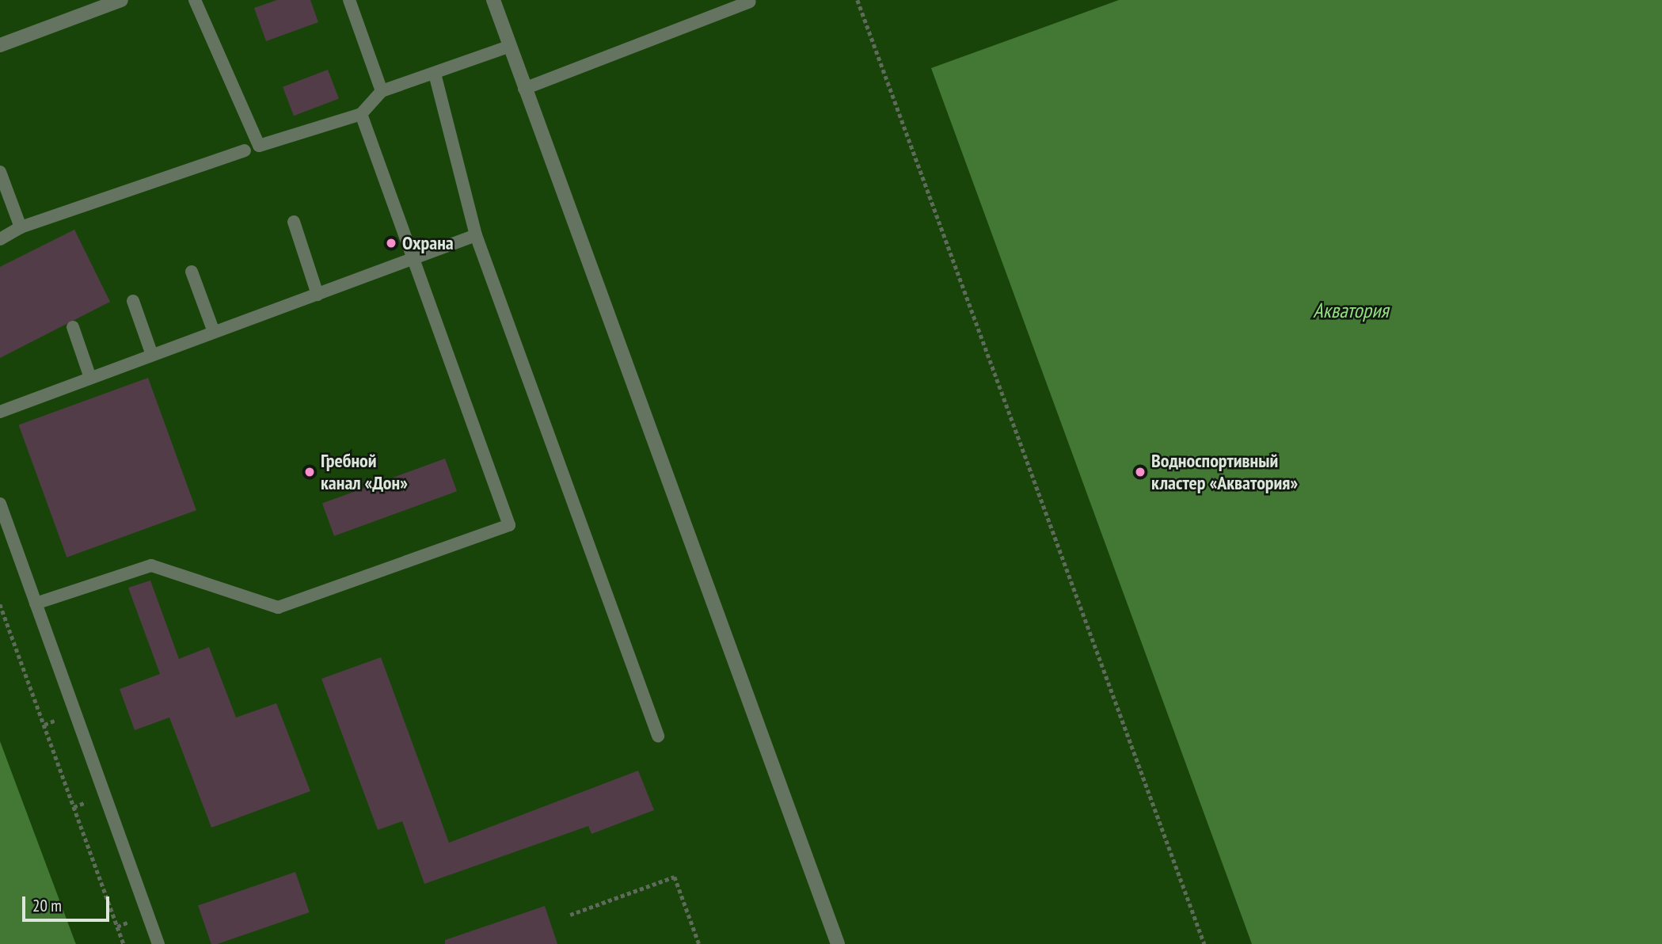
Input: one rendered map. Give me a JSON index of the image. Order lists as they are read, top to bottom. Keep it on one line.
{"water":["Акватория"],"places":["Охрана","Гребной канал «Дон»","Водноспортивный кластер «Акватория»"],"scale_bar":"20 m"}
